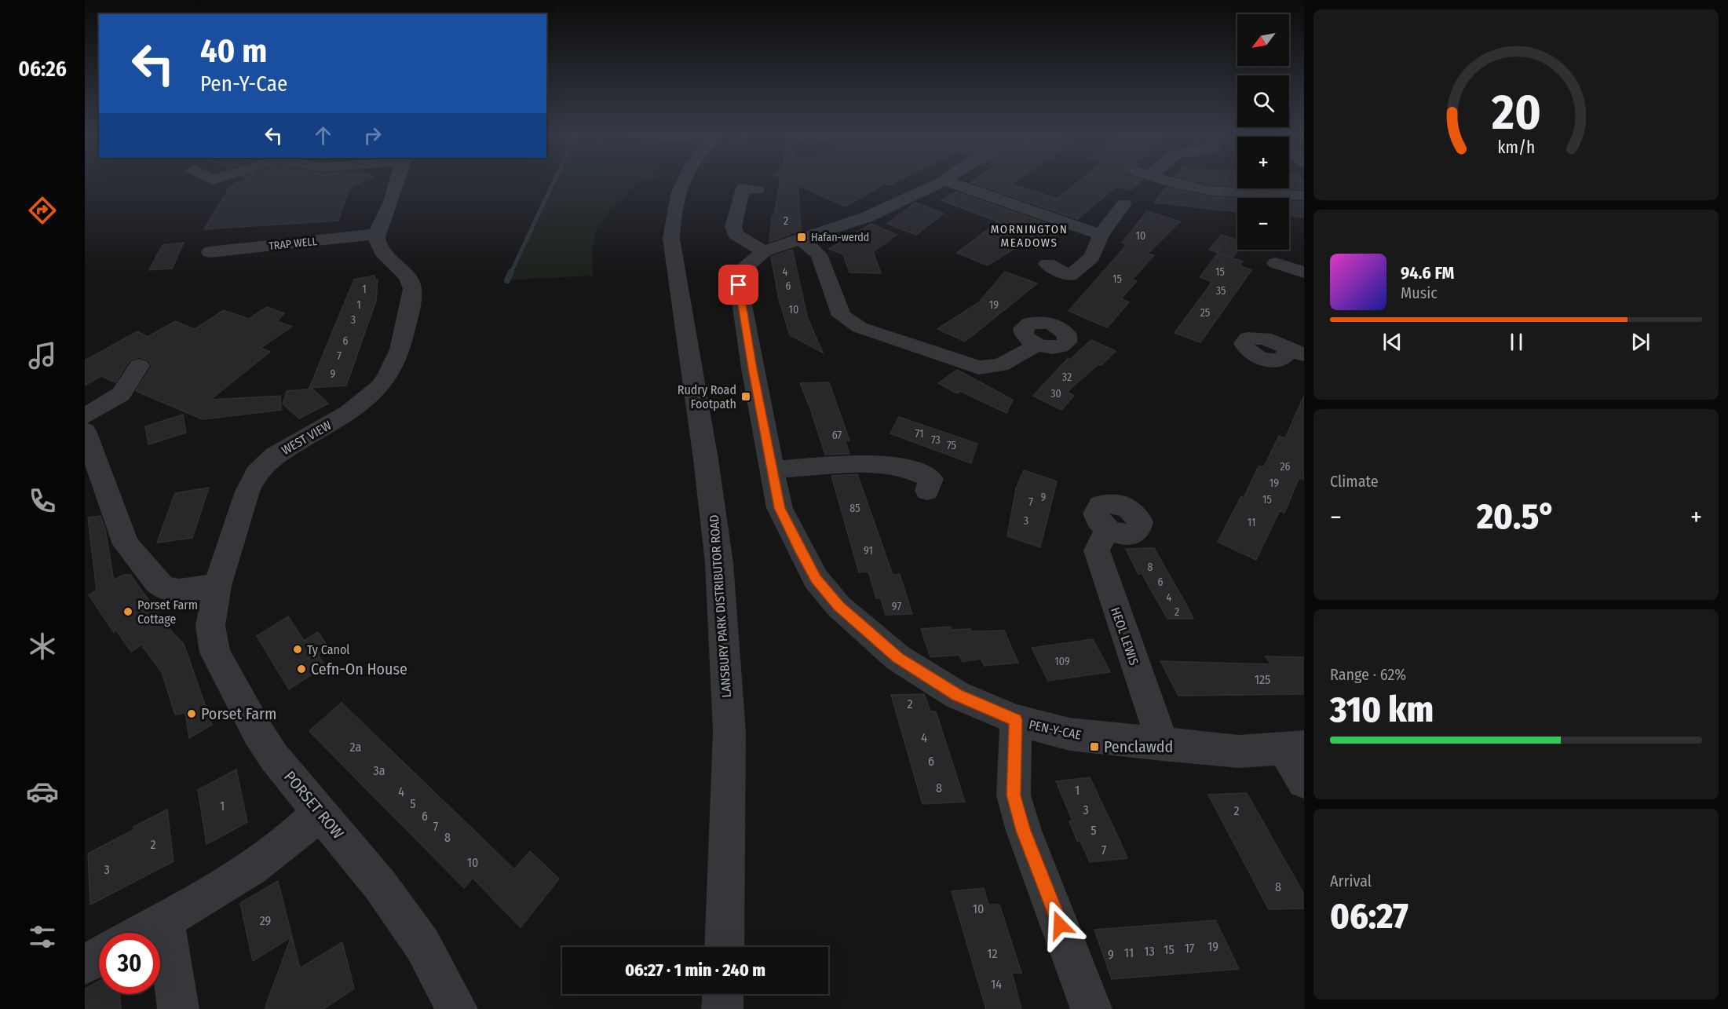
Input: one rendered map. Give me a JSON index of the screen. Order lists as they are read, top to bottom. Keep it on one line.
{"streets":{"street":["TRAP WELL","WEST VIEW","LANSBURY PARK DISTRIBUTOR ROAD","HEOL LEWIS","PEN-Y-CAE","PORSET ROW"]},"crossings":[["TRAP WELL","WEST VIEW"],["WEST VIEW","PORSET ROW"],["HEOL LEWIS","PEN-Y-CAE"]],"districts":["MORNINGTON MEADOWS"],"places":{"transit":["Hafan-werdd","Rudry Road Footpath","Penclawdd"],"other":["Porset Farm Cottage","Ty Canol","Cefn-On House","Porset Farm"]},"house_numbers":["2","10","4","15","15","6","1","35","1","19","10","25","3","6","7","9","32","30","71","67","73","75","26","19","9","15","7","85","3","11","91","8","6","4","97","2","109","125","2","4","2a","6","3a","8","1","4","5","1","3","2","6","7","5","8","2","7","10","3","8","10","29","19","17","15","13","11","12","9","14"],"north":"bottom left","page":{"tabs":"06:26","map_buttons":["+","−"],"turn":["40 m","Pen-Y-Cae"],"song":["94.6 FM","Music"],"tile":["Climate",["Range · 62%","310 km"],["Arrival","06:27"]],"heat":["−","20.5°","+"],"limit":"30","trip":"06:27 · 1 min · 240 m","gauge":["20","km/h"]}}
